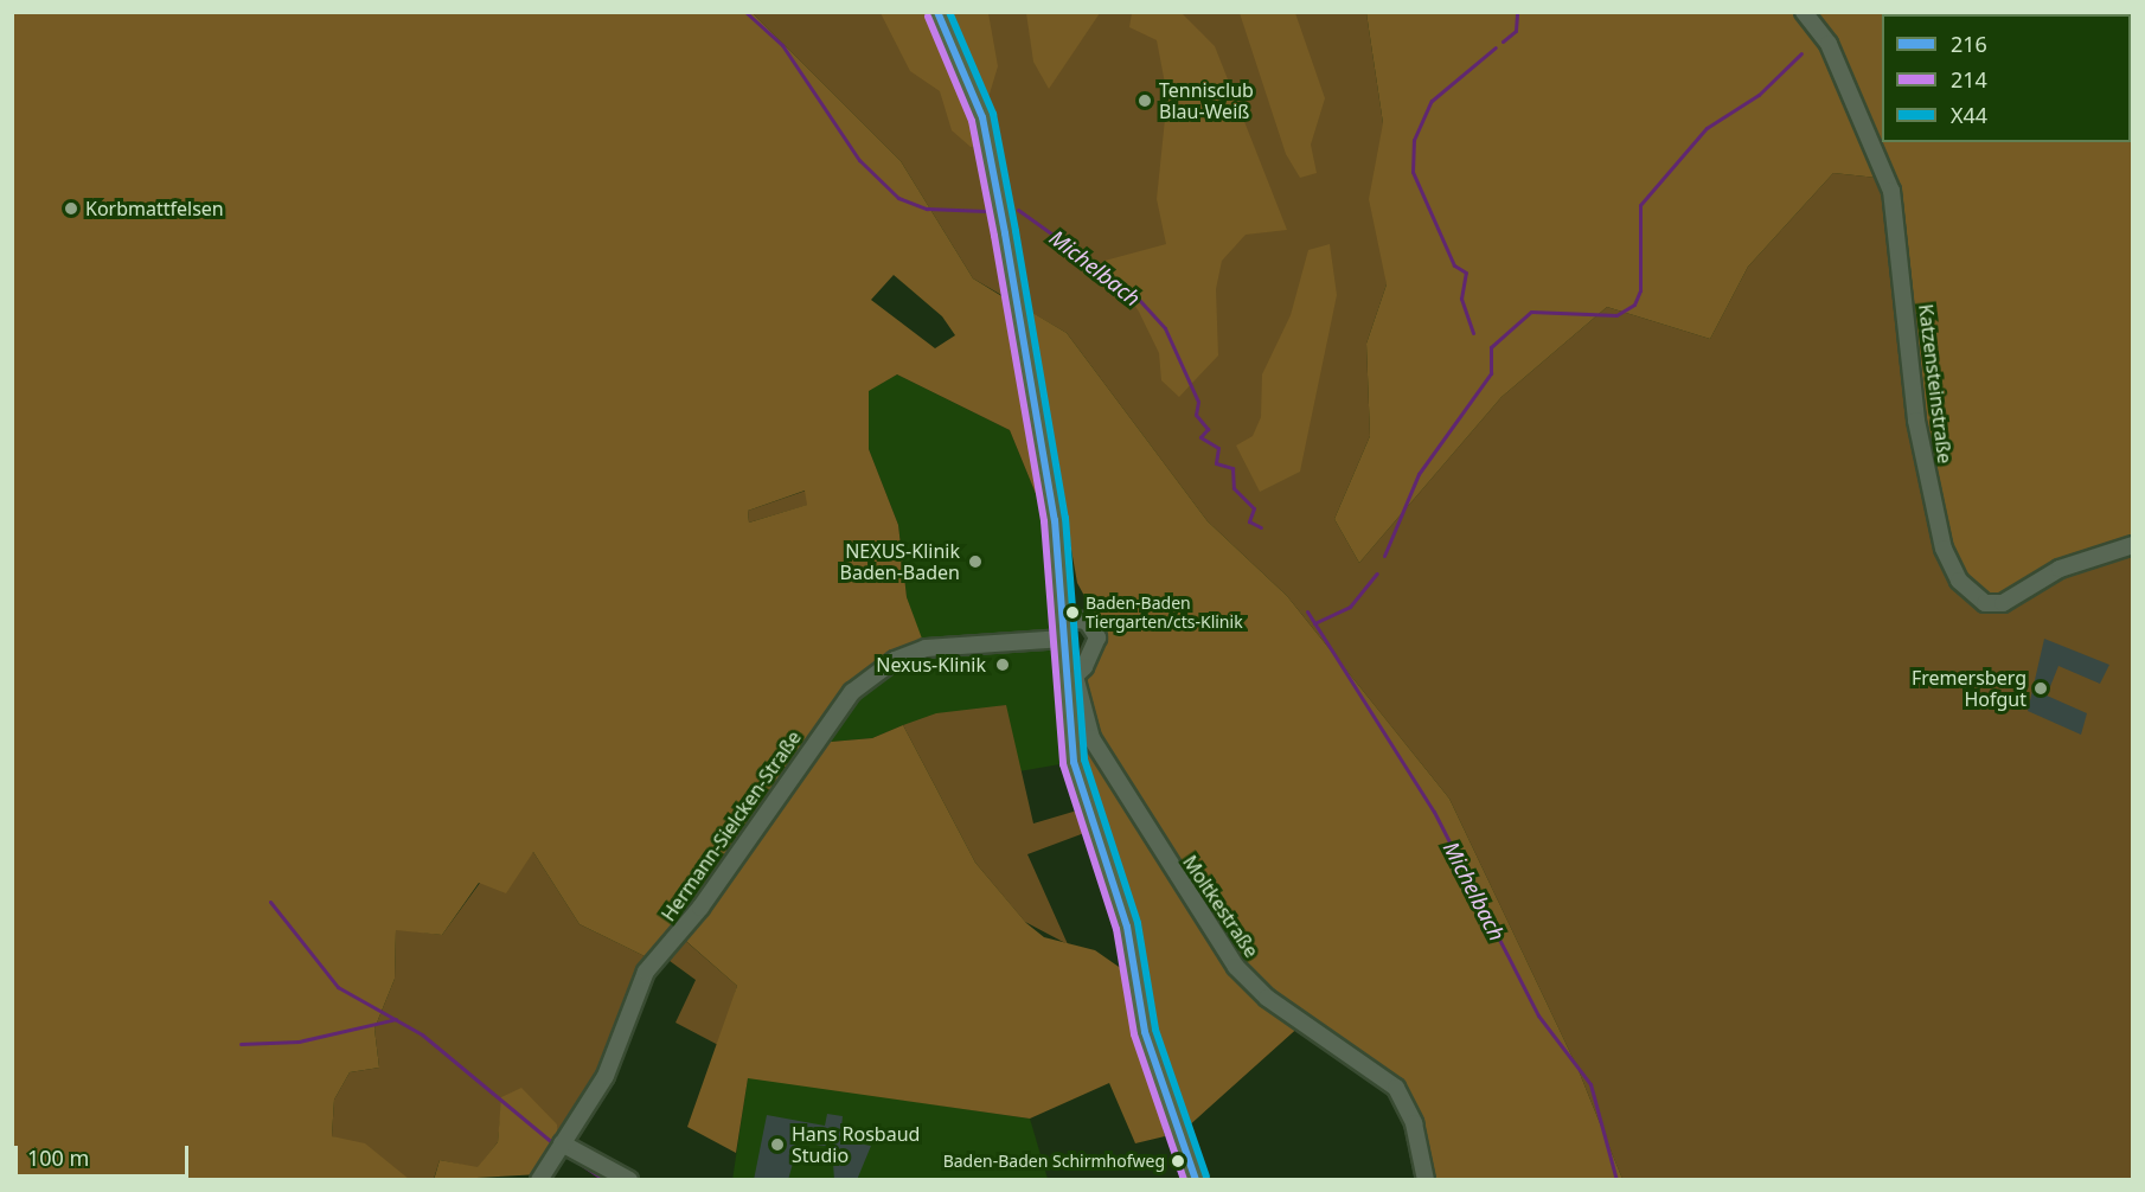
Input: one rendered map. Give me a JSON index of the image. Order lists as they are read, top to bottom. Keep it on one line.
{"streets":{"street":["Katzensteinstraße","Hermann-Sielcken-Straße","Moltkestraße"]},"water":["Michelbach"],"places":["Tennisclub Blau-Weiß","Korbmattfelsen","NEXUS-Klinik Baden-Baden","Baden-Baden Tiergarten/cts-Klinik","Nexus-Klinik","Fremersberg Hofgut","Hans Rosbaud Studio","Baden-Baden Schirmhofweg"],"lines":["transit line 216","transit line X44","transit line 214"],"legend":["216","214","X44"],"scale_bar":"100 m"}
